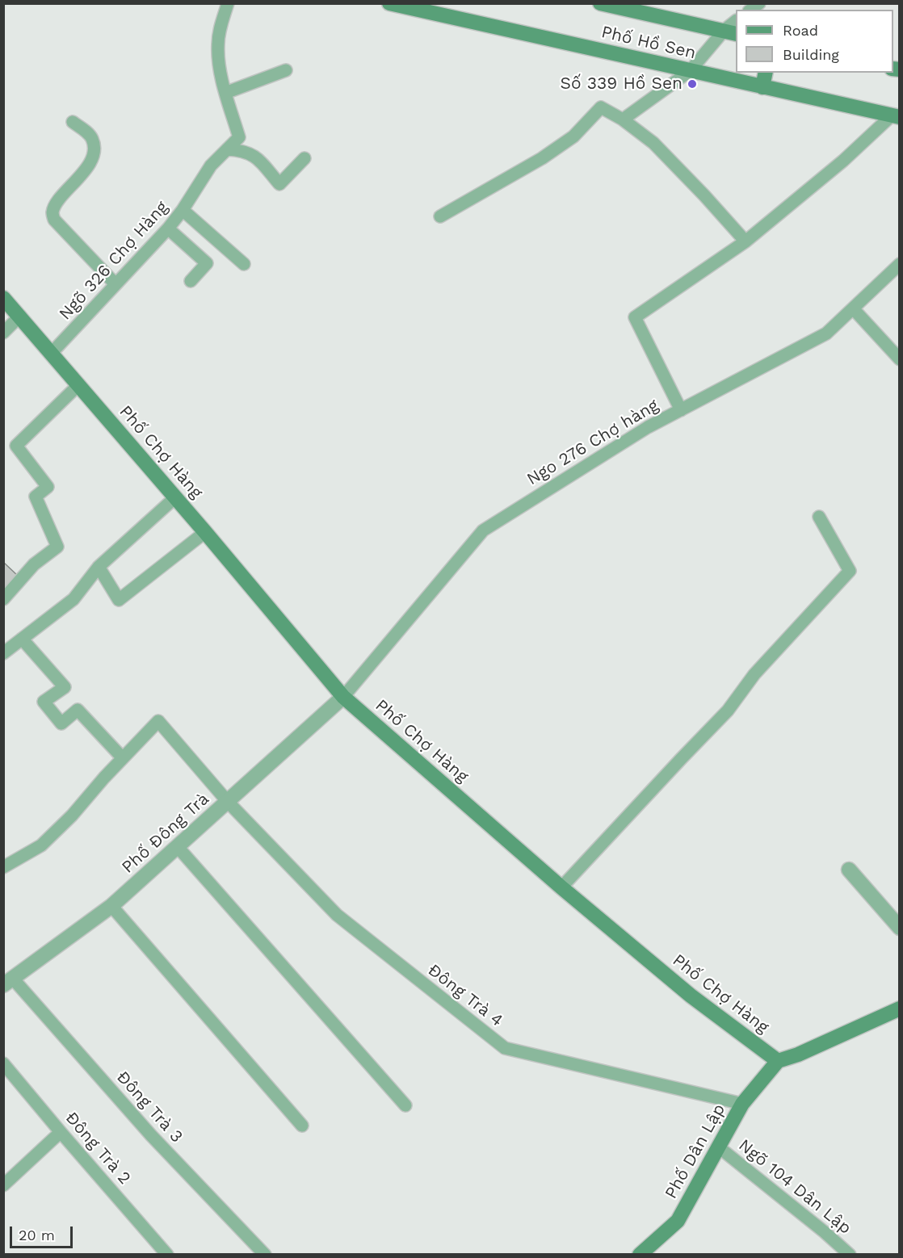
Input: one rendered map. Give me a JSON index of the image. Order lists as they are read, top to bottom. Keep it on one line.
{"streets":{"street":["Phố Hồ Sen","Phố Chợ Hàng","Phố Đông Trà","Phố Dân Lập"],"lane":["Ngõ 326 Chợ Hàng","Ngo 276 Chợ hàng","Đông Trà 4","Đông Trà 3","Đông Trà 2","Ngõ 104 Dân Lập"]},"crossings":[["Ngõ 326 Chợ Hàng","Phố Chợ Hàng"],["Ngo 276 Chợ hàng","Phố Chợ Hàng"],["Ngo 276 Chợ hàng","Phố Đông Trà"],["Phố Chợ Hàng","Phố Đông Trà"],["Phố Chợ Hàng","Phố Dân Lập"],["Phố Đông Trà","Đông Trà 4"],["Phố Đông Trà","Đông Trà 3"],["Đông Trà 4","Phố Dân Lập"],["Phố Dân Lập","Ngõ 104 Dân Lập"]],"places":["Số 339 Hồ Sen"],"legend":["Road","Building"],"scale_bar":"20 m"}
